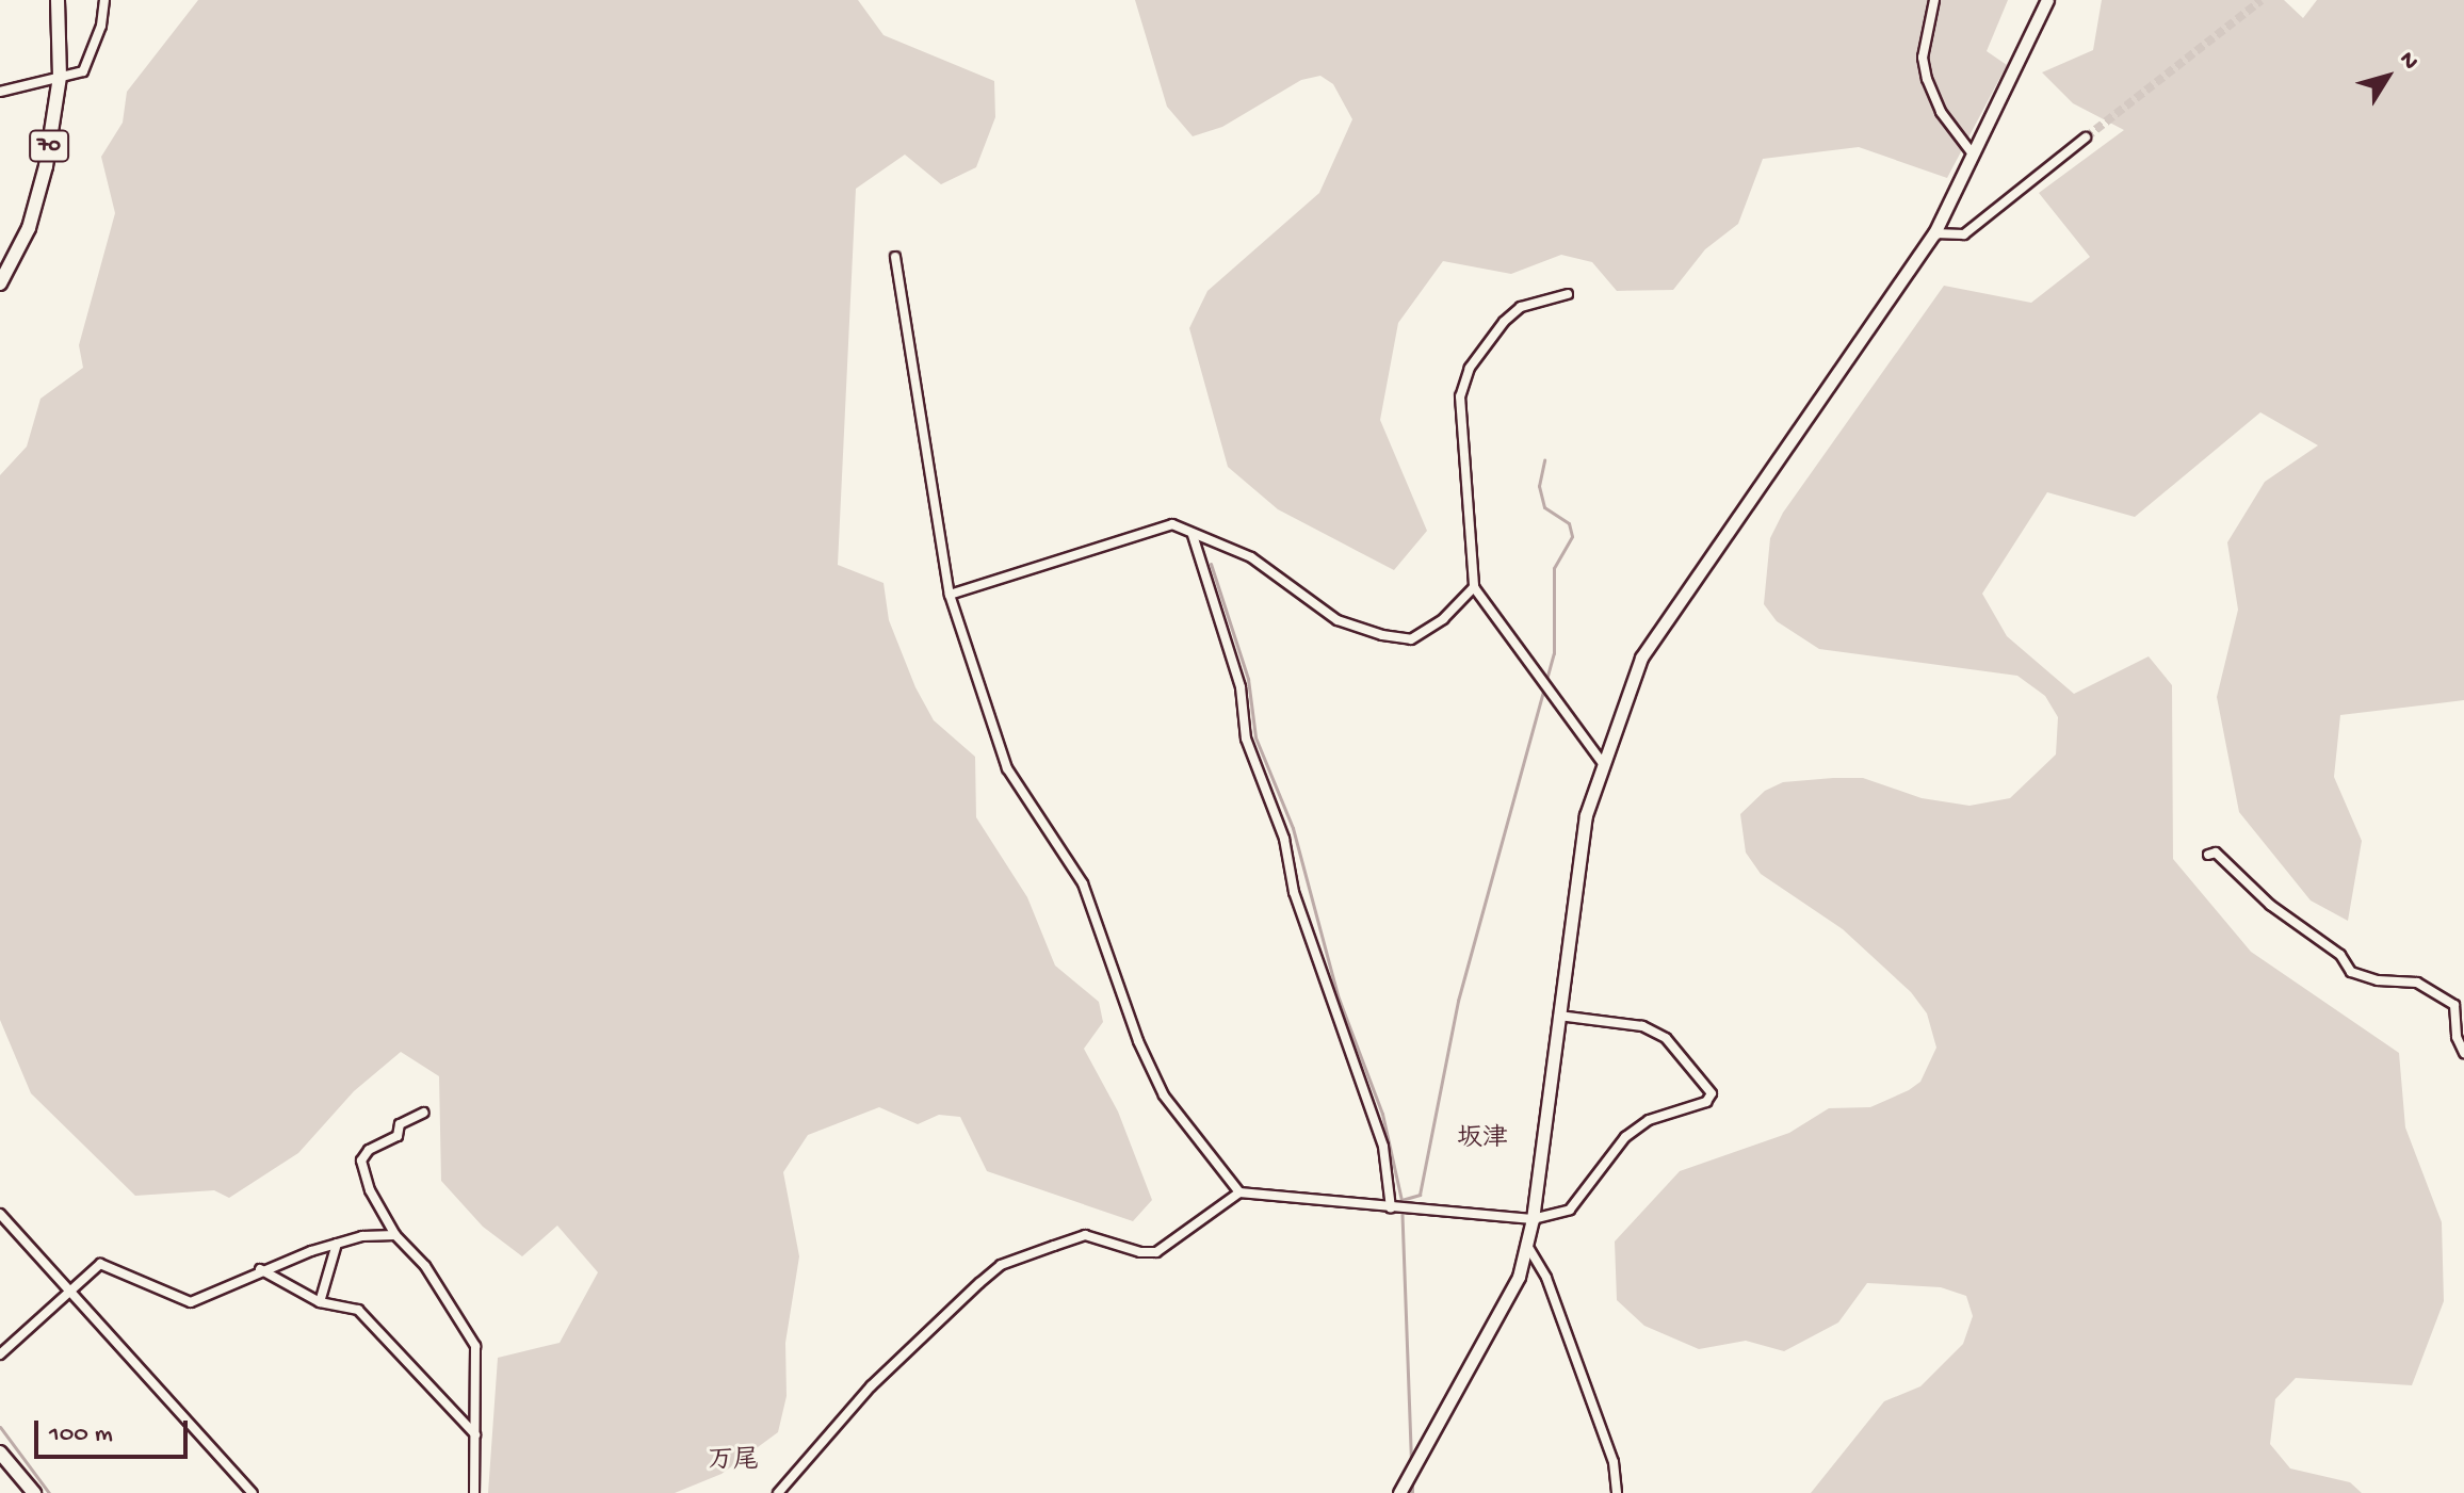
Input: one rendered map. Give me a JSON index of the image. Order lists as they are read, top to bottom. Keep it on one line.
{"streets":{"main road":["70"]},"districts":["坂津","万尾"],"scale_bar":"100 m","north":"top right"}
